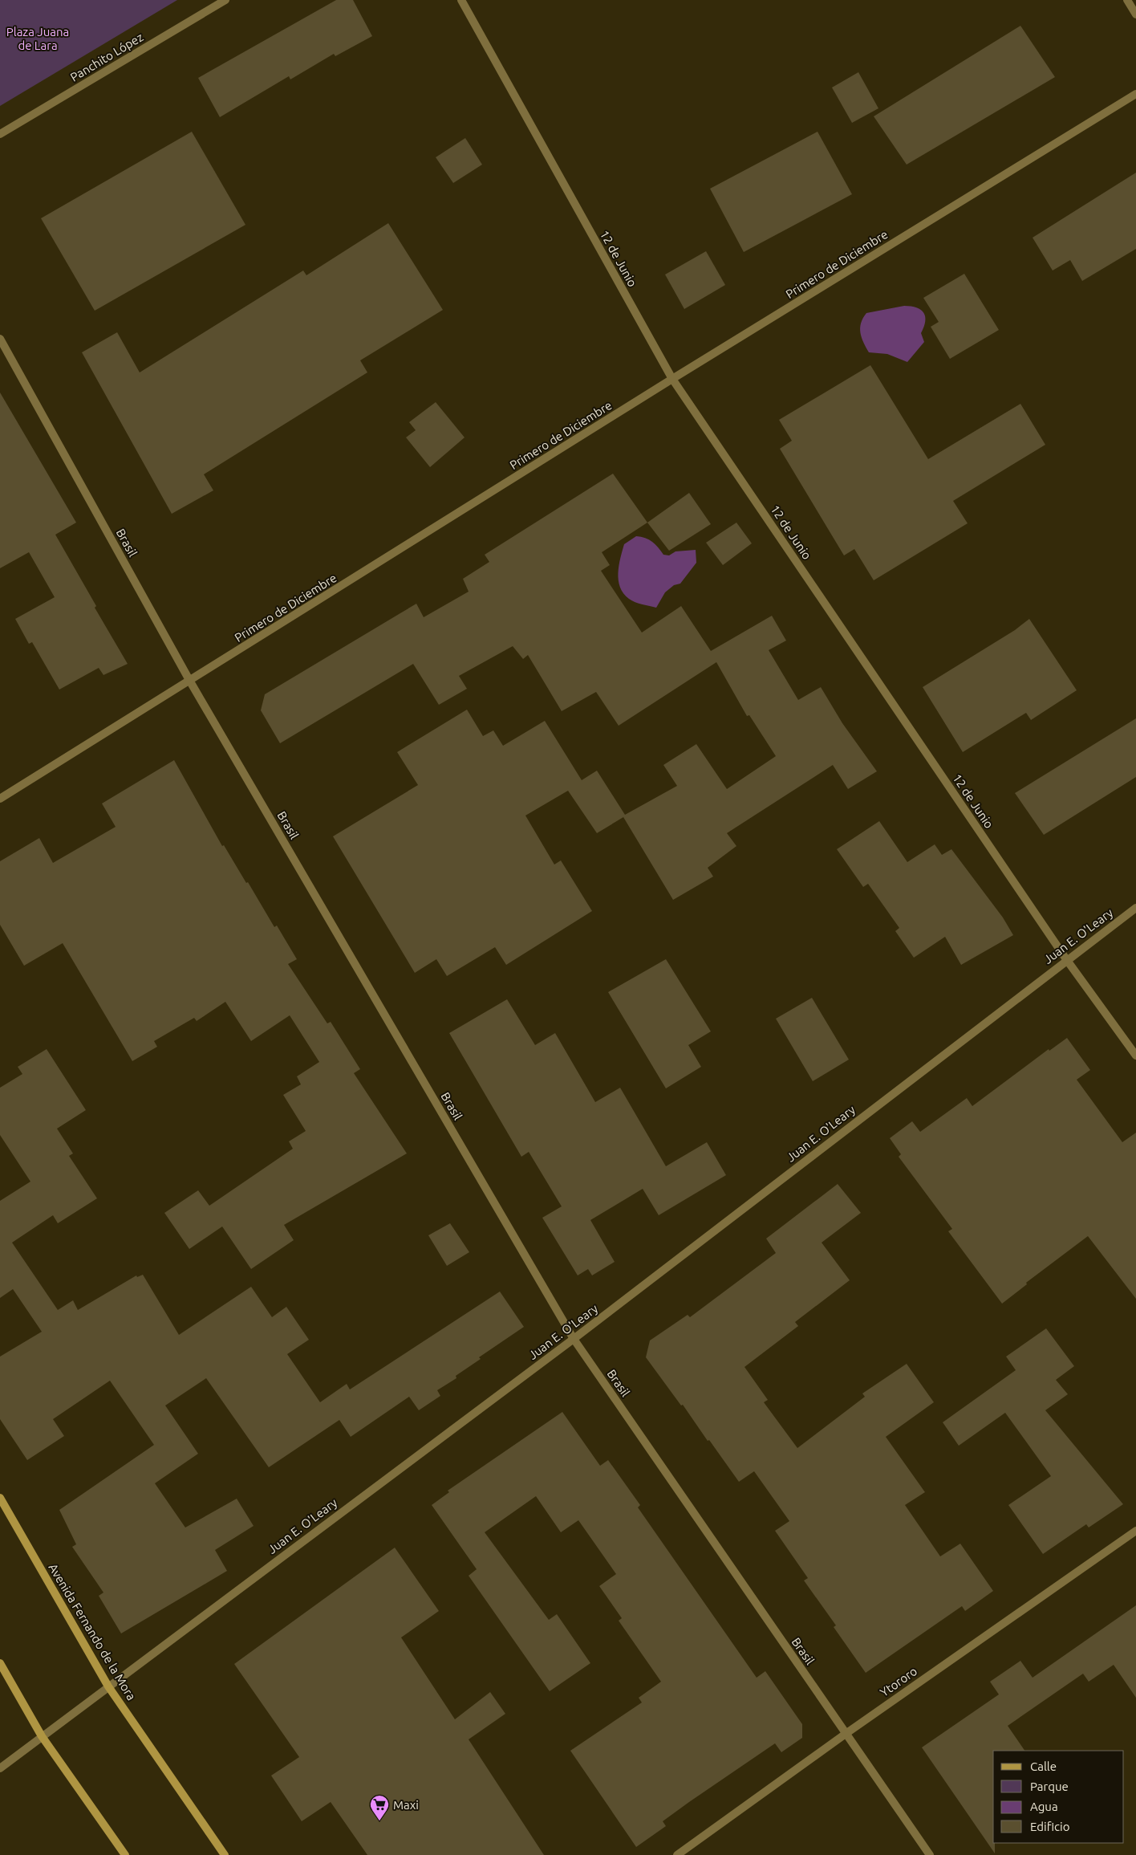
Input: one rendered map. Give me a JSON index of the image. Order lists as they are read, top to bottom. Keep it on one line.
{"streets":{"main road":["Avenida Fernando de la Mora"],"street":["Panchito López","12 de Junio","Primero de Diciembre","Brasil","Juan E. O'Leary","Ytororo"]},"crossings":[["12 de Junio","Primero de Diciembre"],["12 de Junio","Juan E. O'Leary"],["Primero de Diciembre","Brasil"],["Brasil","Juan E. O'Leary"],["Brasil","Ytororo"],["Juan E. O'Leary","Avenida Fernando de la Mora"]],"parks":["Plaza Juana de Lara"],"places":{"supermarket":["Maxi"]},"legend":["Calle","Parque","Agua","Edificio"]}
